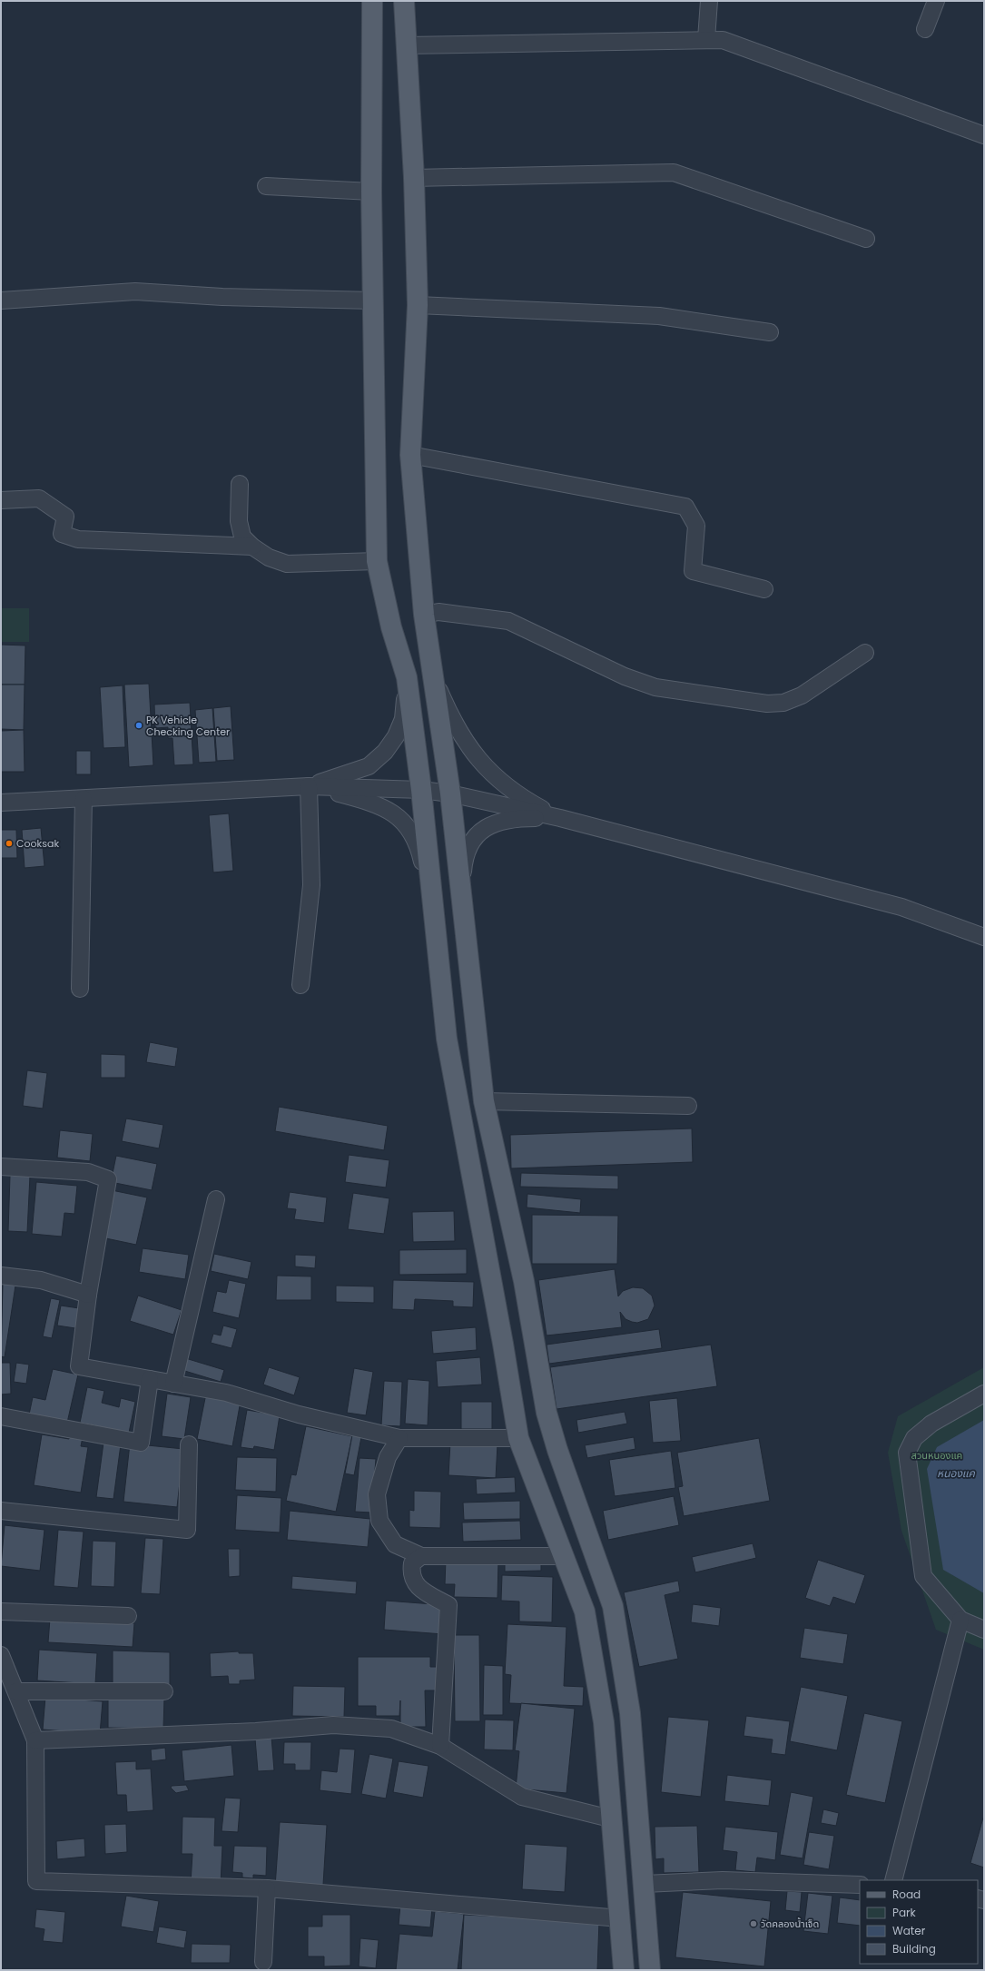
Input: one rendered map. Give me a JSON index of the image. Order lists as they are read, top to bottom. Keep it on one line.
{"water":["หนองแค"],"parks":["สวนหนองแค"],"places":["PK Vehicle Checking Center","Cooksak","วัดคลองน้ำเจ็ด"],"legend":["Road","Park","Water","Building"]}
